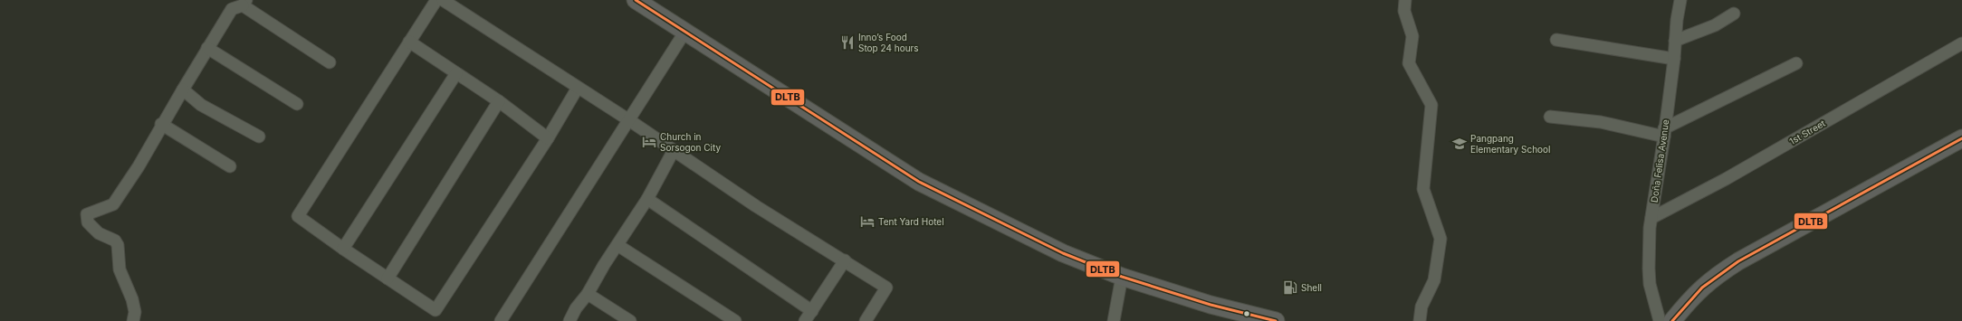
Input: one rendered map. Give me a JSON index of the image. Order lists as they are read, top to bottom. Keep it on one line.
{"streets":{"street":["1st Street","Doña Felisa Avenue"]},"crossings":[["1st Street","Doña Felisa Avenue"]],"places":{"restaurant":["Inno’s Food Stop 24 hours"],"hotel":["Church in Sorsogon City","Tent Yard Hotel"],"school or university":["Pangpang Elementary School"],"fuel station":["Shell"]},"lines":["transit line DLTB"]}
